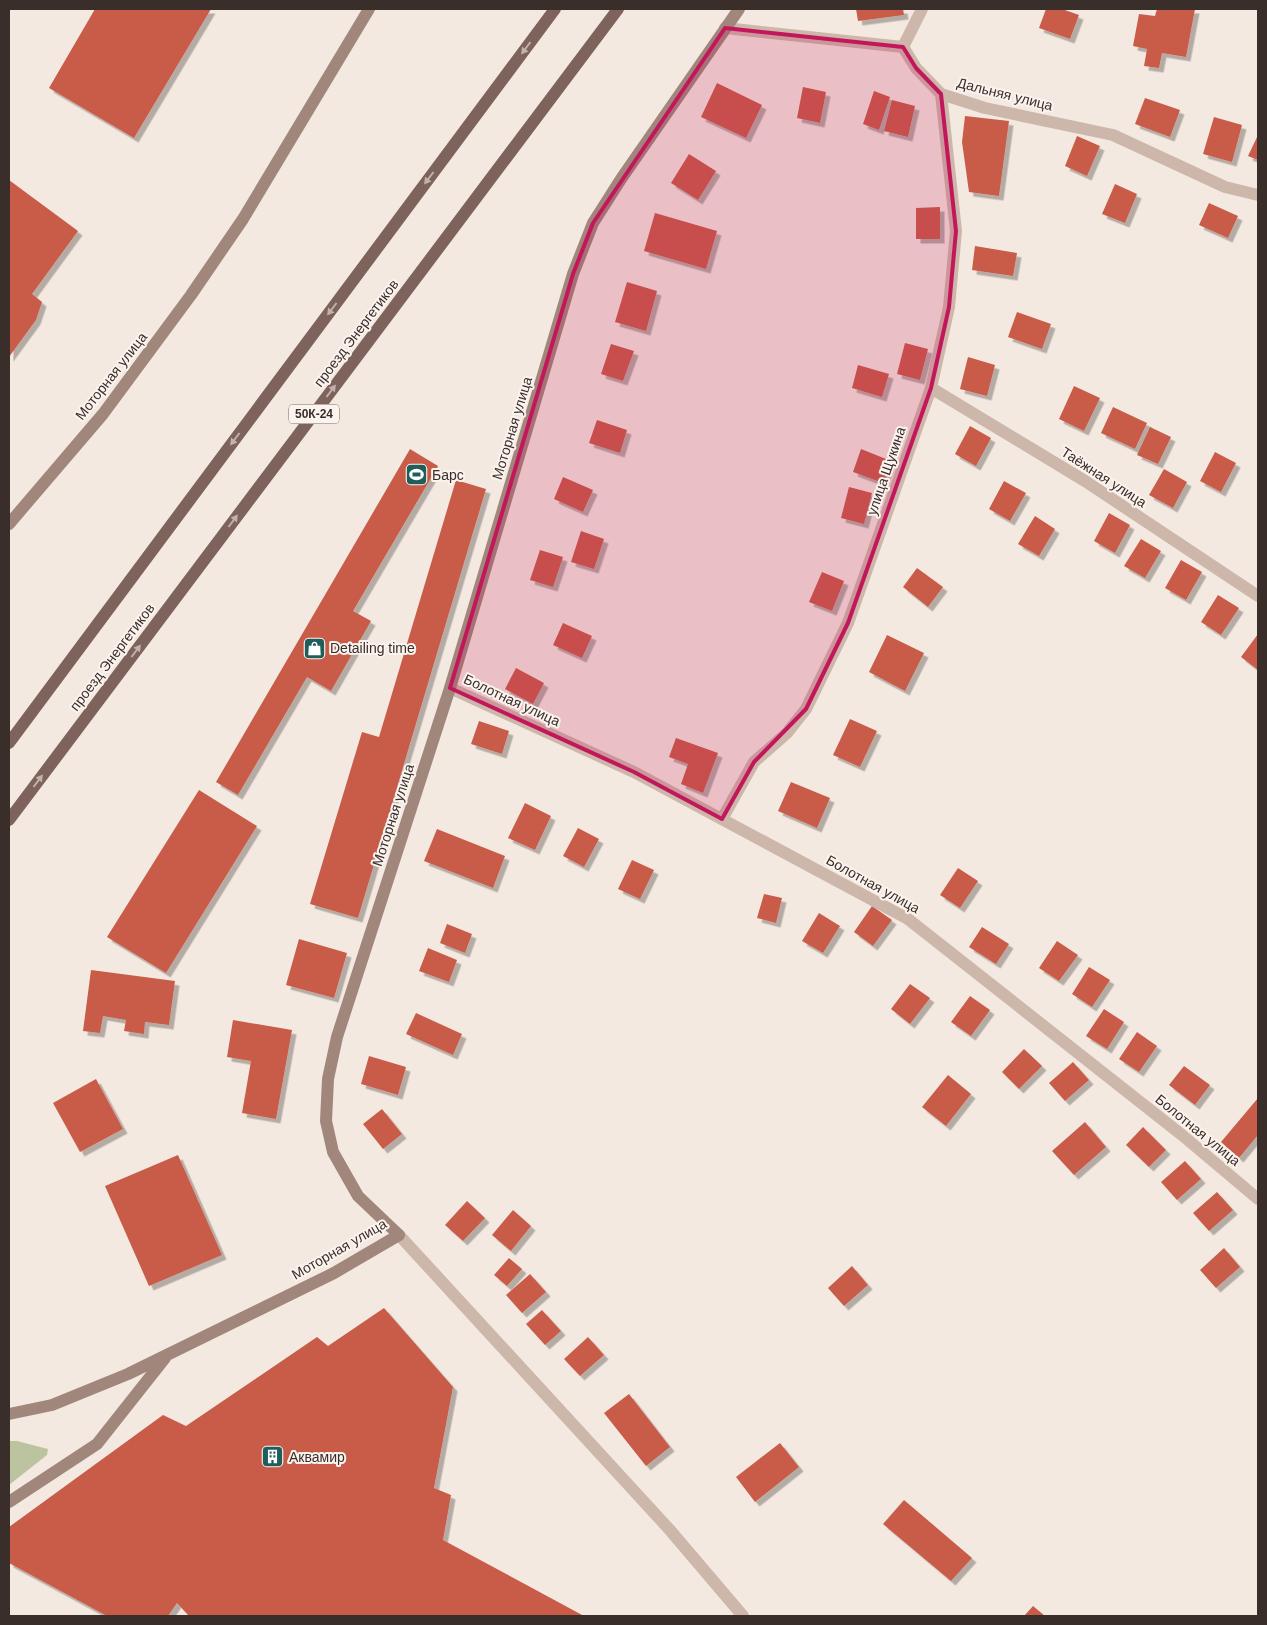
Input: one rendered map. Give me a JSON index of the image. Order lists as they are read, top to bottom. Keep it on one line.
{"streets":{"main road":["проезд Энергетиков","50К-24"],"street":["Дальняя улица","Моторная улица","улица Щукина","Таёжная улица","Болотная улица"]},"crossings":[["Дальняя улица","улица Щукина"],["Моторная улица","Болотная улица"],["улица Щукина","Таёжная улица"],["улица Щукина","Болотная улица"]],"places":{"sports":["Барс"],"shop":["Detailing time"],"building":["Аквамир"]}}
